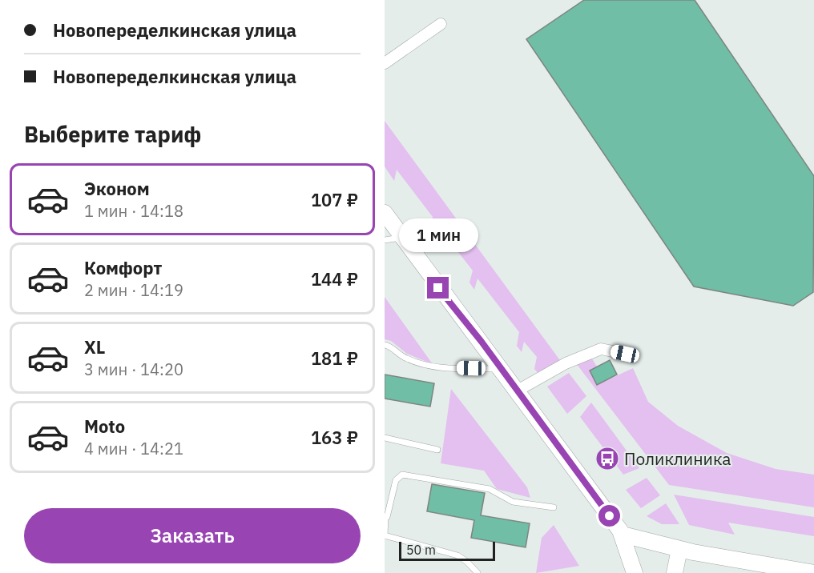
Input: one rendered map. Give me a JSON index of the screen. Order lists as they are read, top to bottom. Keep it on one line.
{"places":{"bus stop":["Поликлиника"]},"scale_bar":"50 m","page":{"banner":["Новопеределкинская улица","Новопеределкинская улица"],"heading":"Выберите тариф","list":[{"name":"Эконом","note":"1 мин · 14:18","value":"107 ₽"},{"name":"Комфорт","note":"2 мин · 14:19","value":"144 ₽"},{"name":"XL","note":"3 мин · 14:20","value":"181 ₽"},{"name":"Moto","note":"4 мин · 14:21","value":"163 ₽"}],"bubble":"1 мин","buttons":"Заказать","scale":"50 m"}}
